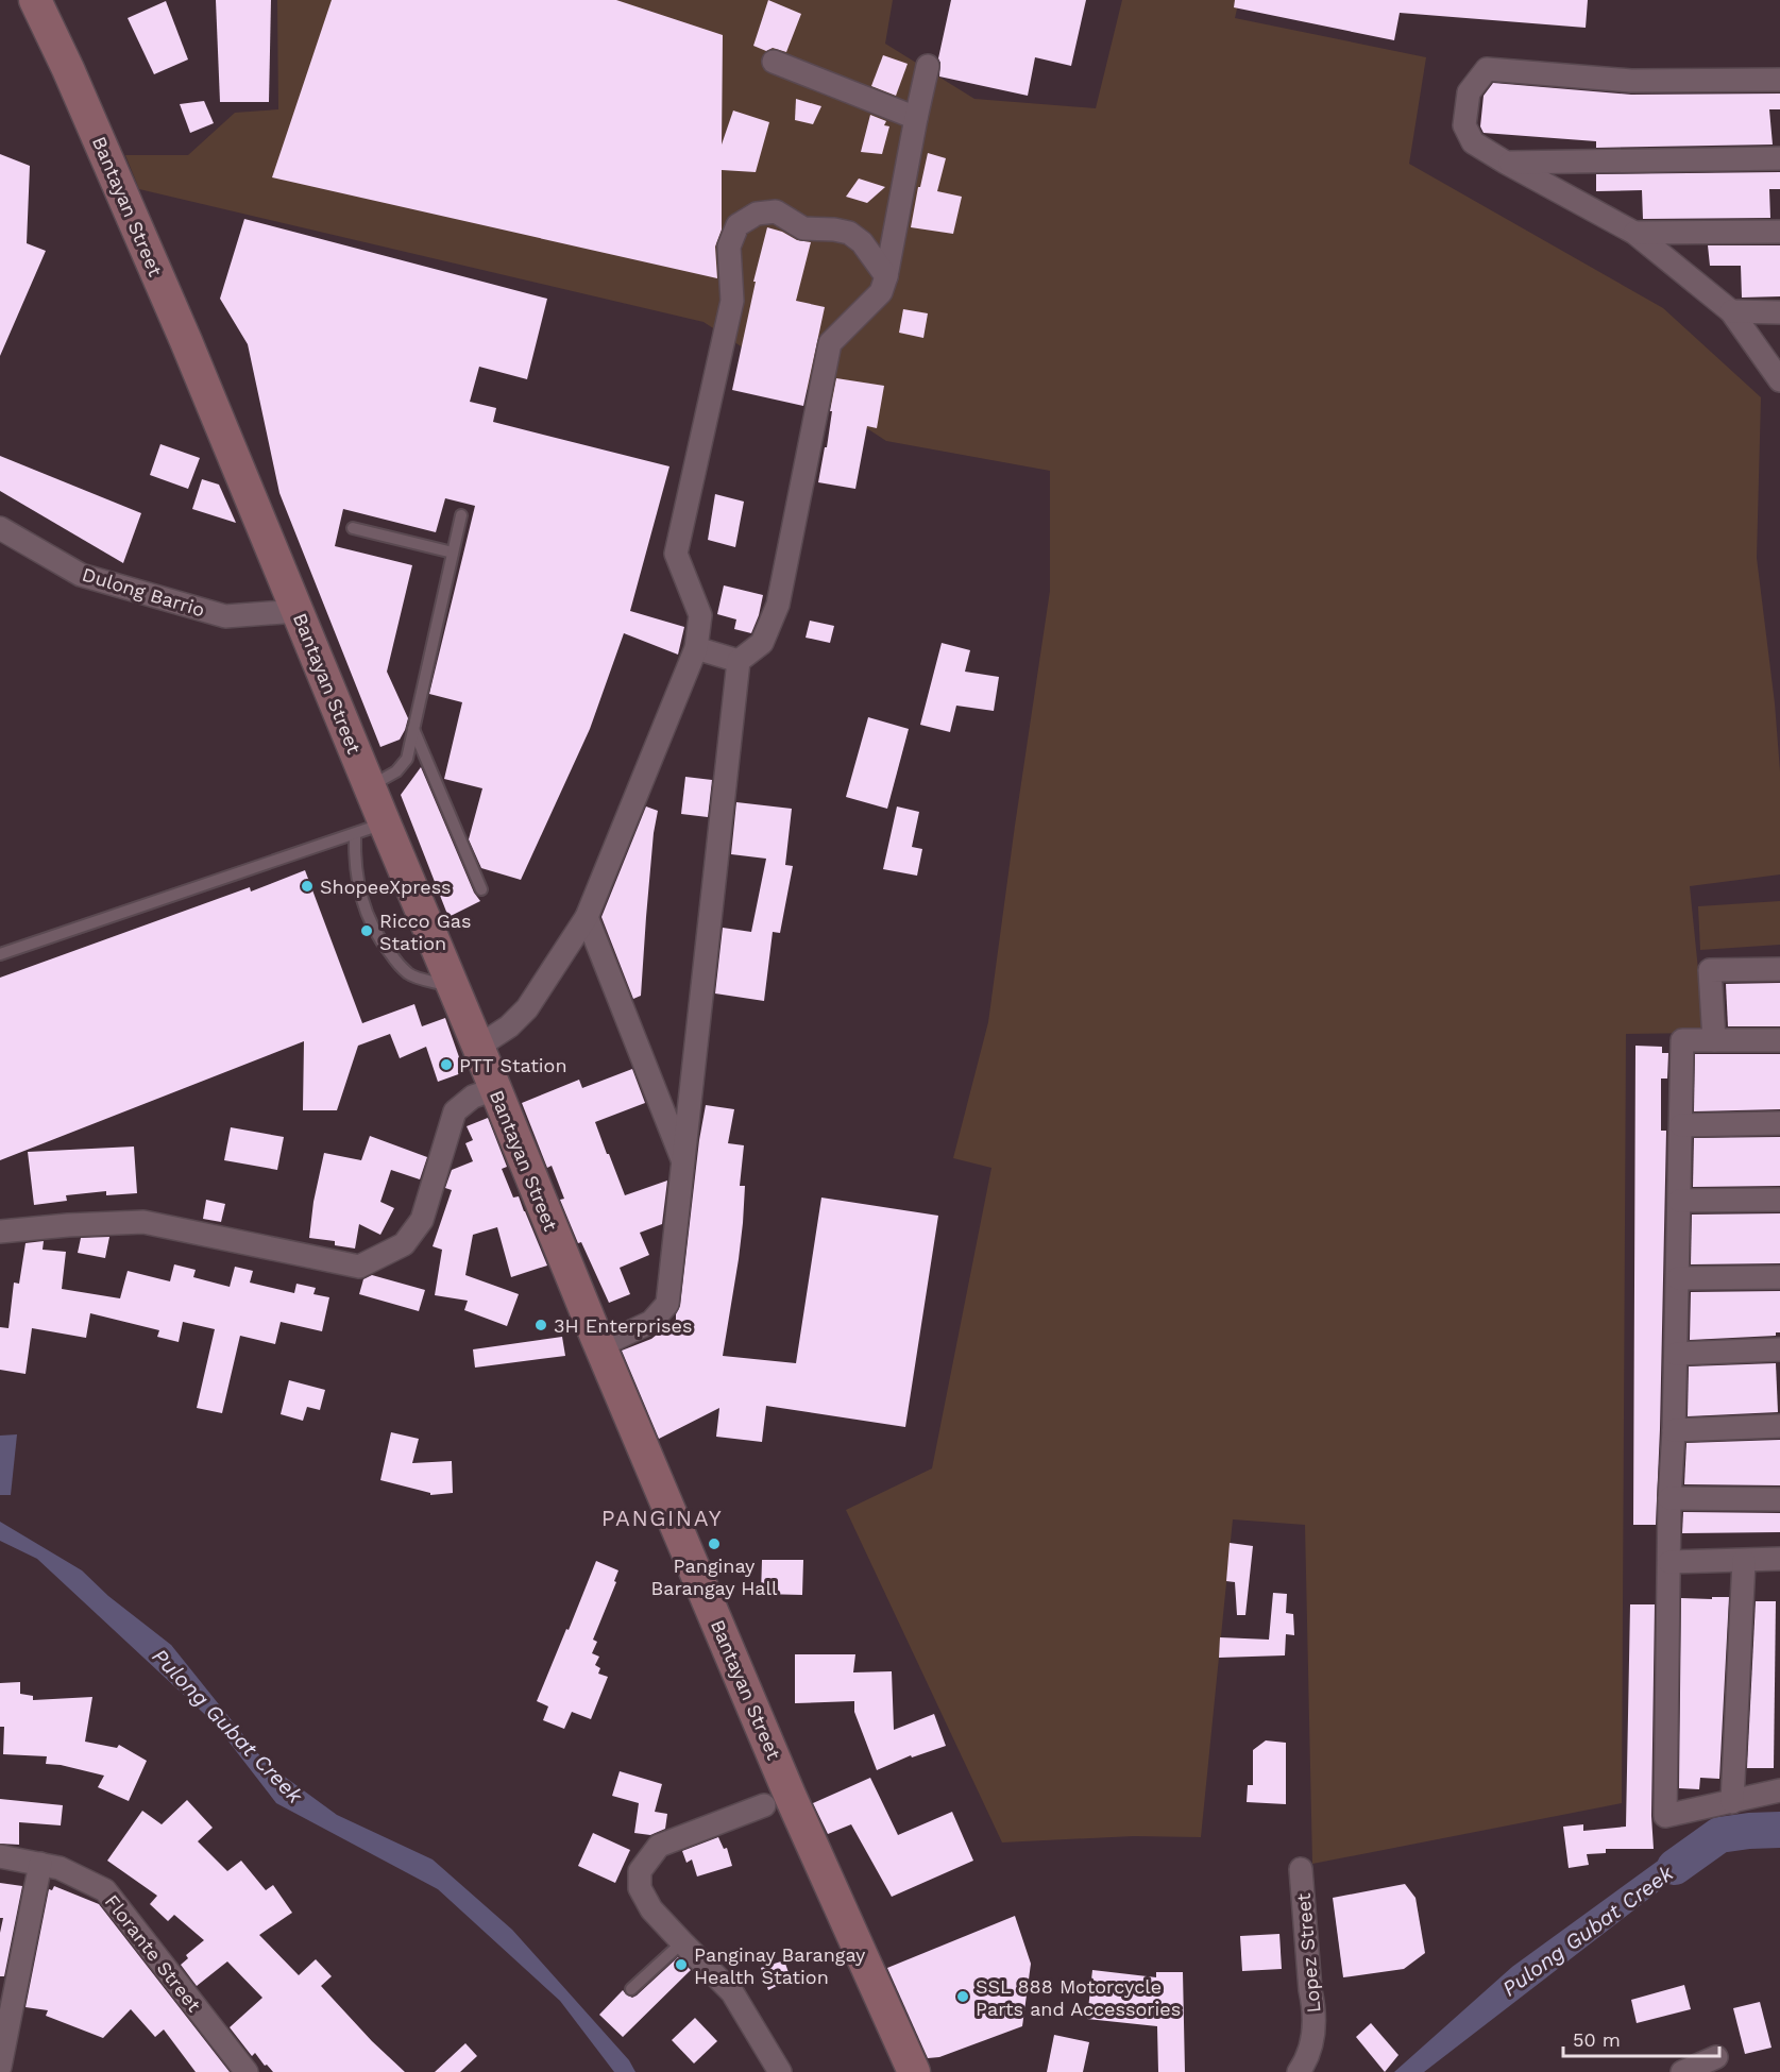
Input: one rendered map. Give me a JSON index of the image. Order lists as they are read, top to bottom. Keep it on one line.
{"streets":{"main road":["Bantayan Street"],"street":["Dulong Barrio","Florante Street","Lopez Street"]},"crossings":[["Bantayan Street","Dulong Barrio"]],"districts":["PANGINAY"],"water":["Pulong Gubat Creek"],"places":["ShopeeXpress","Ricco Gas Station","PTT Station","3H Enterprises","Panginay Barangay Hall","Panginay Barangay Health Station","SSL 888 Motorcycle Parts and Accessories"],"scale_bar":"50 m"}
